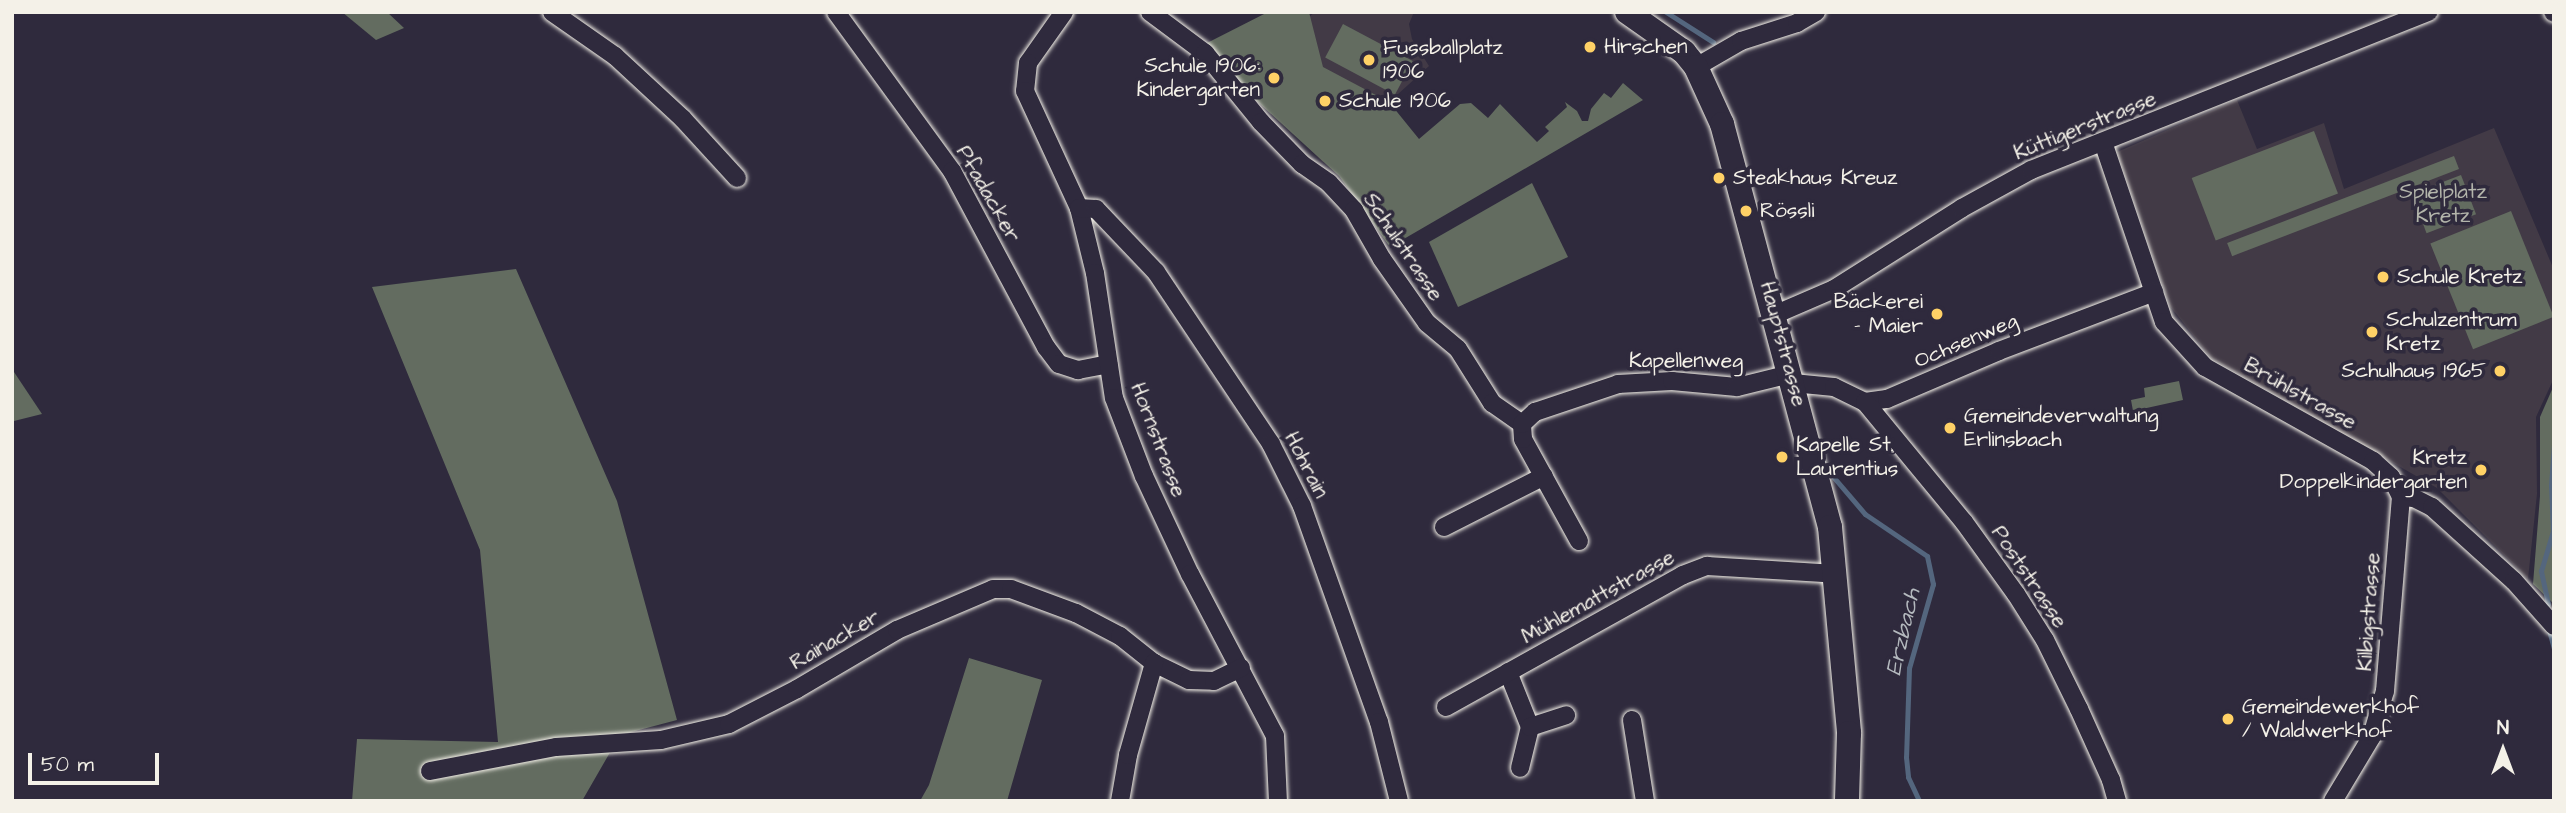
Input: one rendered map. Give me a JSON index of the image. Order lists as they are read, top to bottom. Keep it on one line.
{"streets":{"main road":["Hauptstrasse"],"street":["Küttigerstrasse","Pfadacker","Schulstrasse","Ochsenweg","Kapellenweg","Brühlstrasse","Hornstrasse","Hohrain","Poststrasse","Mühlemattstrasse","Kilbigstrasse","Rainacker"]},"crossings":[["Küttigerstrasse","Hauptstrasse"],["Küttigerstrasse","Brühlstrasse"],["Pfadacker","Hornstrasse"],["Schulstrasse","Kapellenweg"],["Ochsenweg","Brühlstrasse"],["Ochsenweg","Poststrasse"],["Hauptstrasse","Kapellenweg"],["Hauptstrasse","Mühlemattstrasse"],["Brühlstrasse","Kilbigstrasse"],["Hornstrasse","Hohrain"],["Hornstrasse","Rainacker"]],"water":["Erzbach"],"parks":["Spielplatz Kretz"],"places":["Hirschen","Fussballplatz 1906","Schule 1906: Kindergarten","Schule 1906","Steakhaus Kreuz","Rössli","Schule Kretz","Bäckerei - Maier","Schulzentrum Kretz","Schulhaus 1965","Gemeindeverwaltung Erlinsbach","Kapelle St. Laurentius","Kretz Doppelkindergarten","Gemeindewerkhof / Waldwerkhof"],"scale_bar":"50 m","north":"top"}
